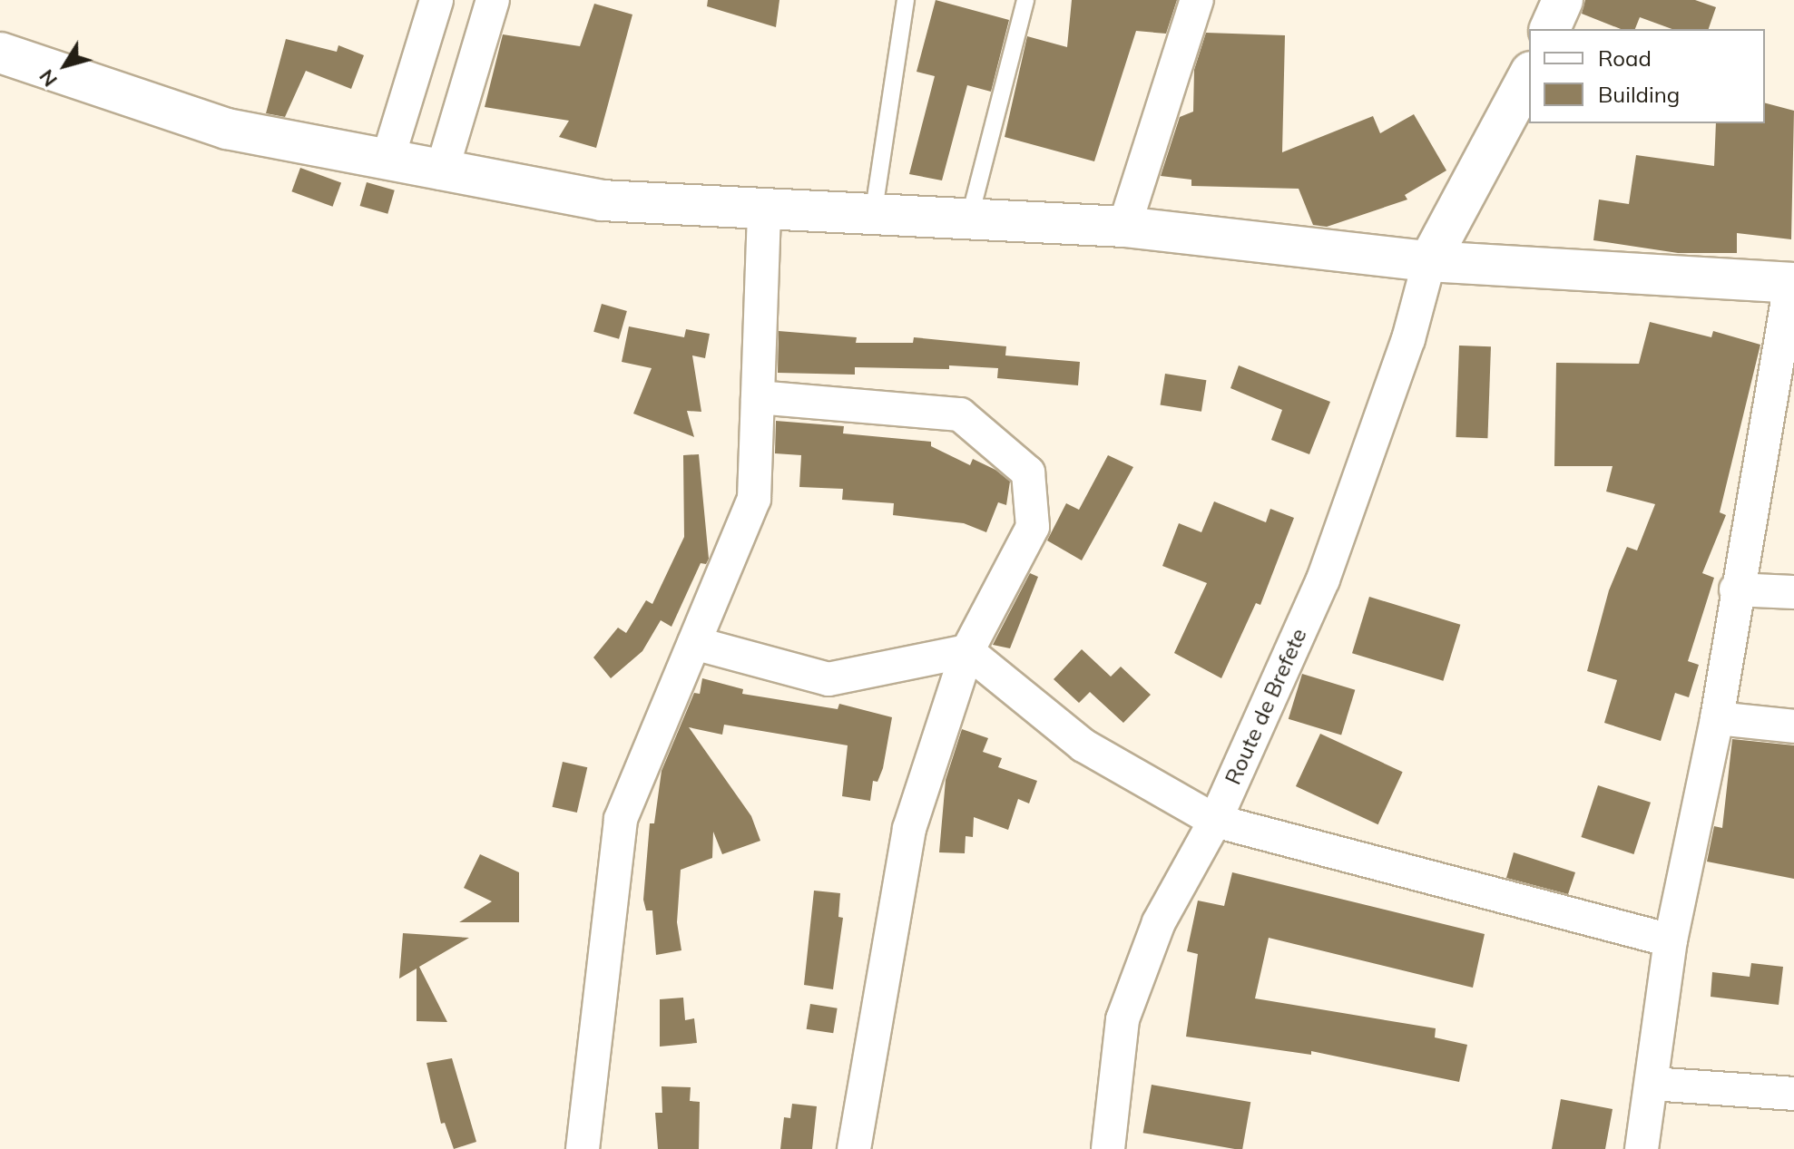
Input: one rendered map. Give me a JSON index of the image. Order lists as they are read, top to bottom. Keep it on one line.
{"streets":{"street":["Route de Brefete"]},"legend":["Road","Building"],"north":"bottom left"}
